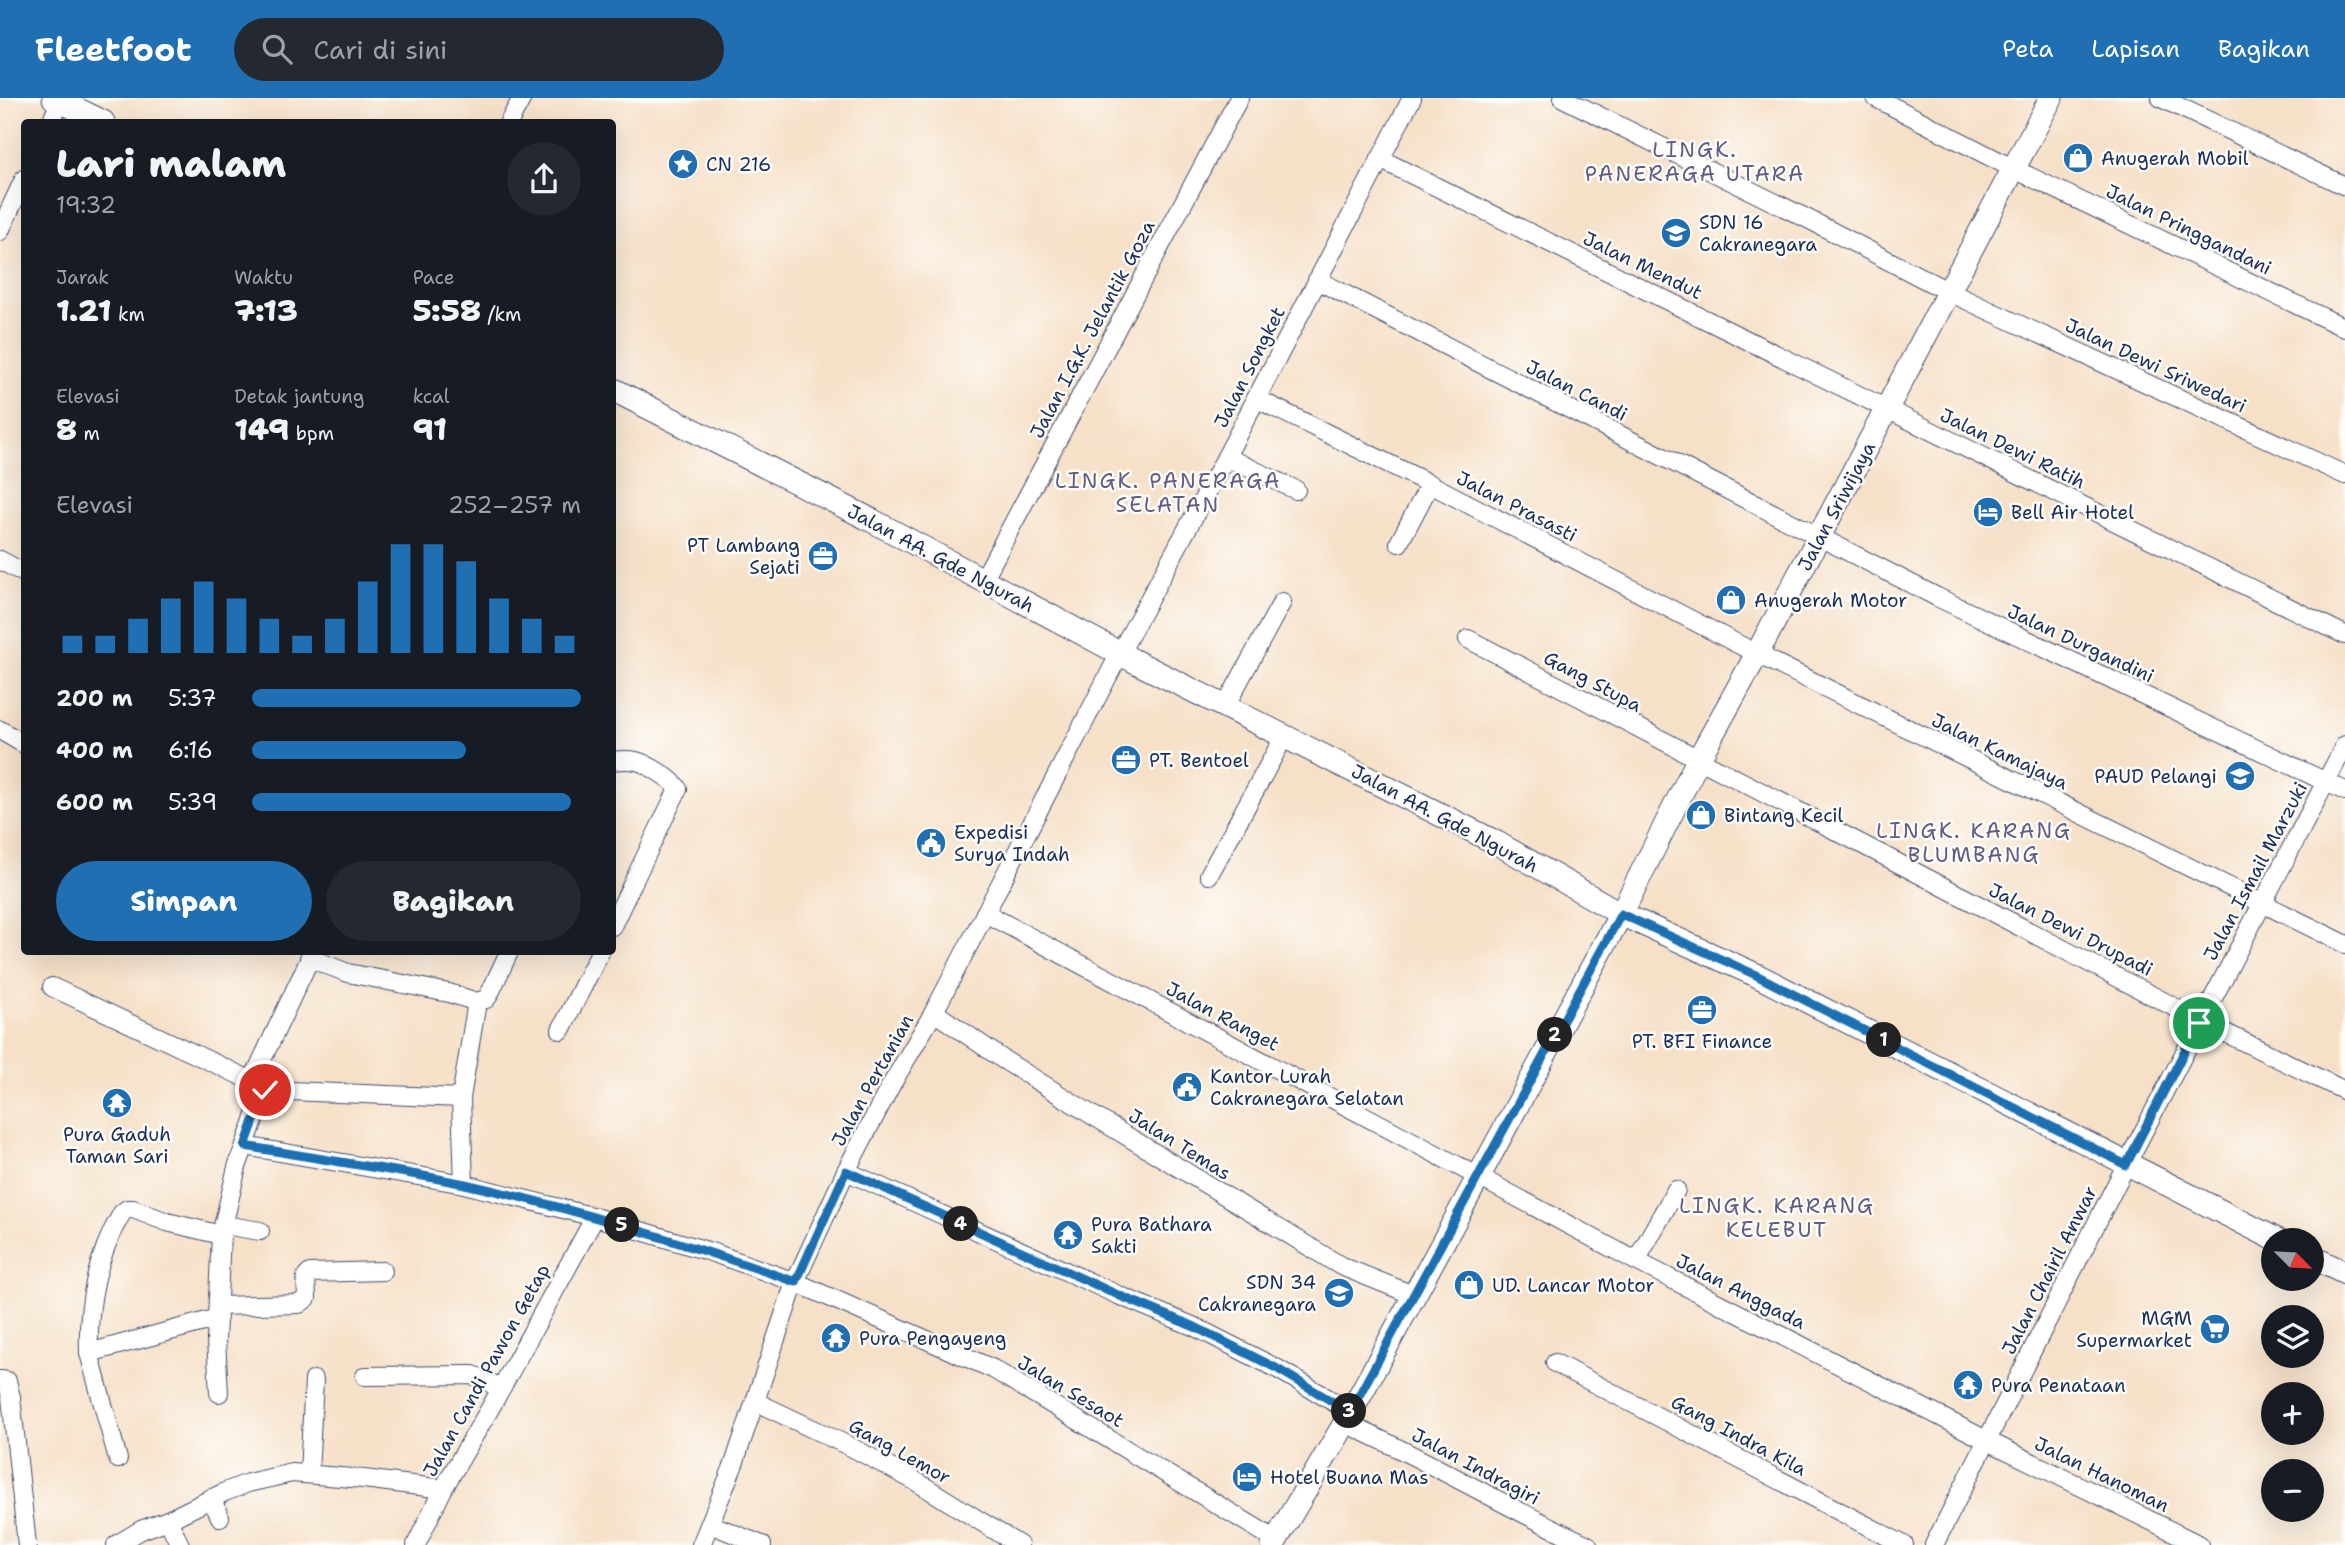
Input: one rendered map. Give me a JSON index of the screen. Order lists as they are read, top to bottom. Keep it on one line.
{"streets":{"main road":["Jalan Sriwijaya","Jalan AA. Gde Ngurah"],"street":["Jalan Pringgandani","Jalan Mendut","Jalan I.G.K. Jelantik Goza","Jalan Dewi Sriwedari","Jalan Songket","Jalan Candi","Jalan Dewi Ratih","Jalan Prasasti","Jalan Durgandini","Gang Stupa","Jalan Kamajaya","Jalan Ismail Marzuki","Jalan Dewi Drupadi","Jalan Ranget","Jalan Pertanian","Jalan Temas","Jalan Chairil Anwar","Jalan Anggada","Jalan Candi Pawon Getap","Jalan Sesaot","Gang Indra Kila","Gang Lemor","Jalan Indragiri","Jalan Hanoman"]},"crossings":[["Jalan Pringgandani","Jalan Sriwijaya"],["Jalan Mendut","Jalan Songket"],["Jalan Mendut","Jalan Dewi Ratih"],["Jalan Mendut","Jalan Sriwijaya"],["Jalan I.G.K. Jelantik Goza","Jalan AA. Gde Ngurah"],["Jalan Dewi Sriwedari","Jalan Sriwijaya"],["Jalan Songket","Jalan Candi"],["Jalan Songket","Jalan Prasasti"],["Jalan Songket","Jalan AA. Gde Ngurah"],["Jalan Songket","Jalan Pertanian"],["Jalan Candi","Jalan Sriwijaya"],["Jalan Candi","Jalan Durgandini"],["Jalan Dewi Ratih","Jalan Sriwijaya"],["Jalan Prasasti","Jalan Sriwijaya"],["Jalan Prasasti","Jalan Kamajaya"],["Jalan Sriwijaya","Jalan AA. Gde Ngurah"],["Jalan Sriwijaya","Jalan Durgandini"],["Jalan Sriwijaya","Gang Stupa"],["Jalan Sriwijaya","Jalan Kamajaya"],["Jalan Sriwijaya","Jalan Dewi Drupadi"],["Jalan Sriwijaya","Jalan Ranget"],["Jalan Sriwijaya","Jalan Temas"],["Jalan Sriwijaya","Jalan Anggada"],["Jalan Sriwijaya","Jalan Sesaot"],["Jalan Sriwijaya","Jalan Indragiri"],["Jalan AA. Gde Ngurah","Jalan Ismail Marzuki"],["Jalan AA. Gde Ngurah","Jalan Pertanian"],["Jalan AA. Gde Ngurah","Jalan Chairil Anwar"],["Jalan Durgandini","Jalan Ismail Marzuki"],["Gang Stupa","Jalan Dewi Drupadi"],["Jalan Kamajaya","Jalan Ismail Marzuki"],["Jalan Ismail Marzuki","Jalan Dewi Drupadi"],["Jalan Ismail Marzuki","Jalan Chairil Anwar"],["Jalan Ranget","Jalan Pertanian"],["Jalan Ranget","Jalan Anggada"],["Jalan Pertanian","Jalan Temas"],["Jalan Pertanian","Jalan Sesaot"],["Jalan Pertanian","Gang Lemor"],["Jalan Pertanian","Jalan Indragiri"],["Jalan Chairil Anwar","Jalan Anggada"],["Jalan Chairil Anwar","Jalan Hanoman"],["Jalan Anggada","Jalan Hanoman"],["Jalan Candi Pawon Getap","Jalan Sesaot"]],"districts":["LINGK. PANERAGA UTARA","LINGK. PANERAGA SELATAN","LINGK. KARANG BLUMBANG","LINGK. KARANG KELEBUT"],"places":{"shop":["Anugerah Mobil","Anugerah Motor","Bintang Kecil","UD. Lancar Motor"],"place":["CN 216"],"school or university":["SDN 16 Cakranegara","PAUD Pelangi","SDN 34 Cakranegara"],"hotel":["Bell Air Hotel","Hotel Buana Mas"],"office":["PT Lambang Sejati","PT. Bentoel","PT. BFI Finance"],"public building":["Expedisi Surya Indah","Kantor Lurah Cakranegara Selatan"],"temple":["Pura Gaduh Taman Sari","Pura Bathara Sakti","Pura Pengayeng","Pura Penataan"],"supermarket":["MGM Supermarket"]},"north":"bottom right","page":{"header":"Fleetfoot","search":"Cari di sini","nav":["Peta","Lapisan","Bagikan"],"heading":["Lari malam","19:32"],"stats":[["Jarak","1.21 km"],["Waktu","7:13"],["Pace","5:58 /km"],["Elevasi","8 m"],["Detak jantung","149 bpm"],["kcal","91"]],"chart":["Elevasi","252–257 m"],"list":[{"name":"200 m","note":"5:37"},{"name":"400 m","note":"6:16"},{"name":"600 m","note":"5:39"}],"buttons":["Simpan","Bagikan"],"pins":["2","1","4","5","3"],"map_buttons":["+","−"]}}
